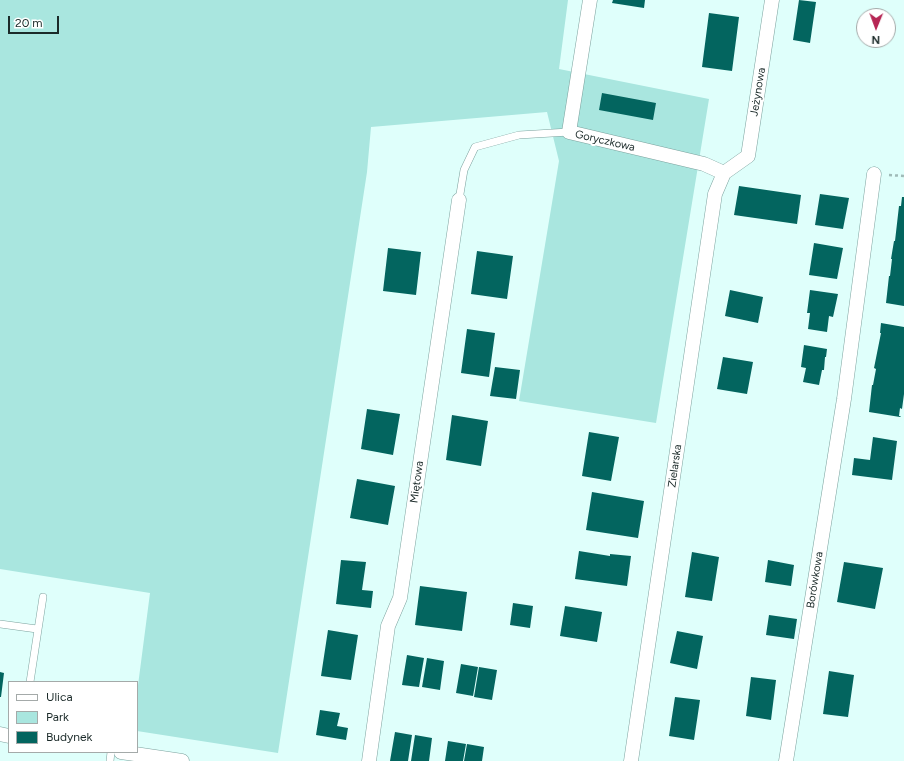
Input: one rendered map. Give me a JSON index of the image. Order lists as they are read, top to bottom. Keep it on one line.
{"streets":{"street":["Jeżynowa","Goryczkowa","Zielarska","Miętowa","Borówkowa"]},"crossings":[["Jeżynowa","Goryczkowa"],["Jeżynowa","Zielarska"],["Goryczkowa","Zielarska"]],"legend":["Ulica","Park","Budynek"],"scale_bar":"20 m","north":"bottom"}
